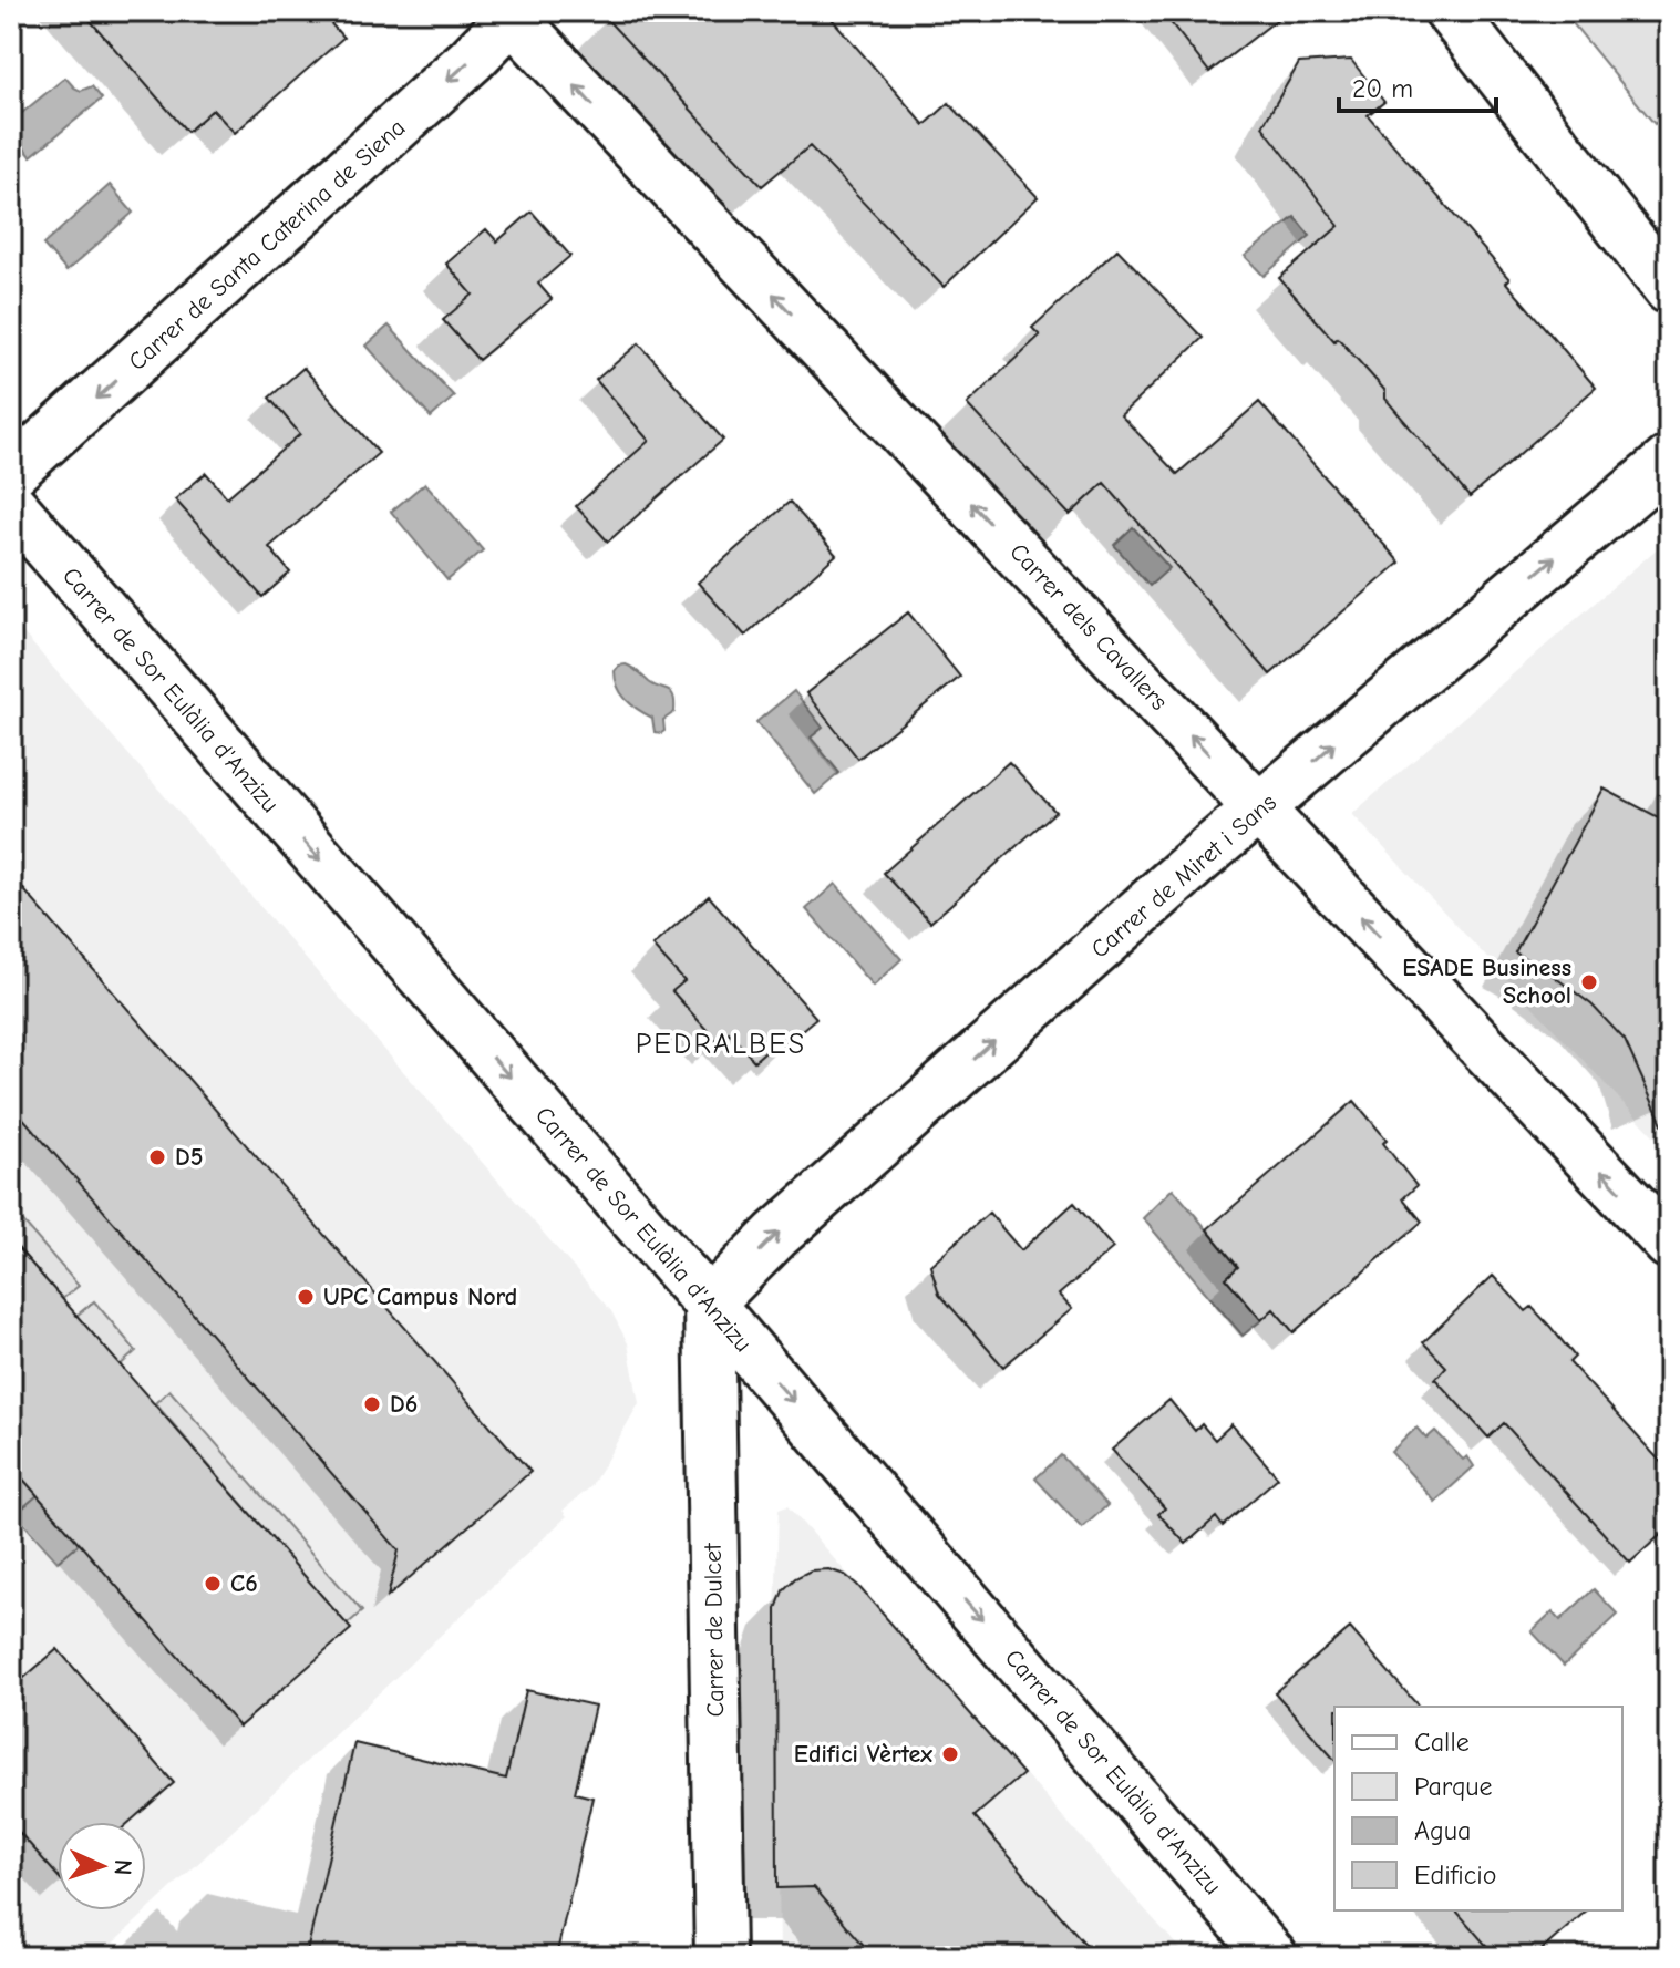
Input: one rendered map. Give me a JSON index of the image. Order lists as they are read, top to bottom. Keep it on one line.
{"streets":{"street":["Carrer de Santa Caterina de Siena","Carrer dels Cavallers","Carrer de Sor Eulàlia d'Anzizu","Carrer de Miret i Sans","Carrer de Dulcet"]},"crossings":[["Carrer de Santa Caterina de Siena","Carrer dels Cavallers"],["Carrer dels Cavallers","Carrer de Miret i Sans"],["Carrer de Sor Eulàlia d'Anzizu","Carrer de Miret i Sans"],["Carrer de Sor Eulàlia d'Anzizu","Carrer de Dulcet"],["Carrer de Miret i Sans","Carrer de Dulcet"]],"one_way":["Carrer de Santa Caterina de Siena","Carrer dels Cavallers","Carrer de Sor Eulàlia d'Anzizu","Carrer de Miret i Sans"],"districts":["PEDRALBES"],"places":["ESADE Business School","D5","UPC Campus Nord","D6","C6","Edifici Vèrtex"],"legend":["Calle","Parque","Agua","Edificio"],"scale_bar":"20 m","north":"right"}
